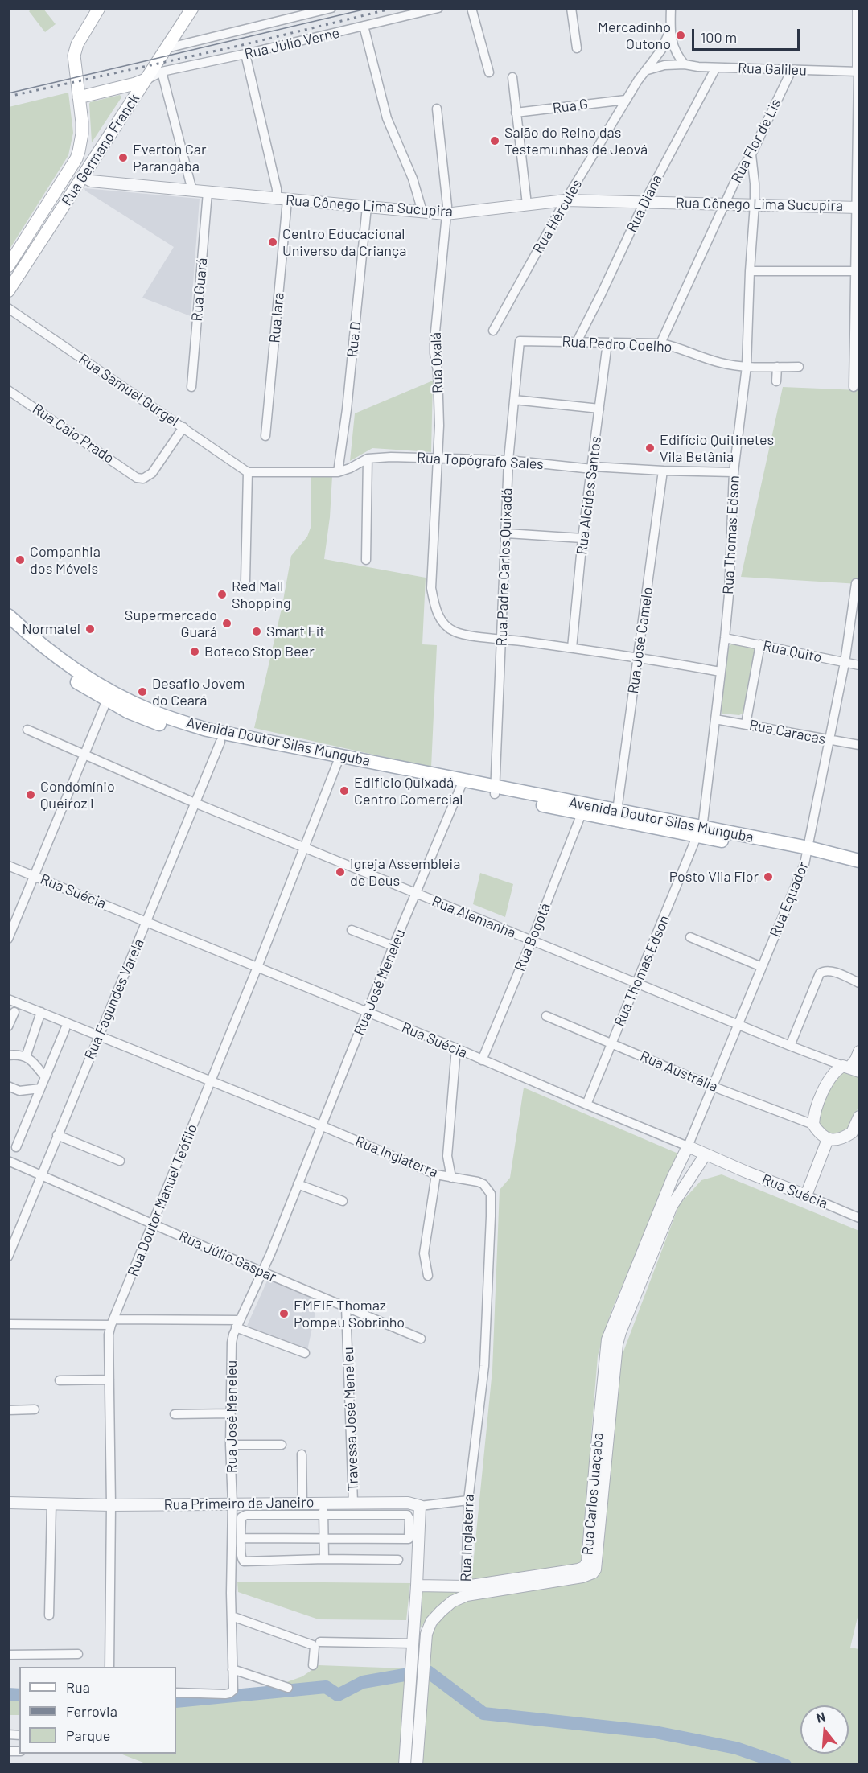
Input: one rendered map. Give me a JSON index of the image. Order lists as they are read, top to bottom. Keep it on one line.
{"streets":{"main road":["Rua Germano Franck","Avenida Doutor Silas Munguba"],"street":["Rua Júlio Verne","Rua Galileu","Rua G","Rua Flor de Lis","Rua Diana","Rua Cônego Lima Sucupira","Rua Hércules","Rua Guará","Rua Iara","Rua D","Rua Pedro Coelho","Rua Oxalá","Rua Samuel Gurgel","Rua Caio Prado","Rua Topógrafo Sales","Rua Alcides Santos","Rua Thomas Edson","Rua Padre Carlos Quixadá","Rua José Camelo","Rua Quito","Rua Caracas","Rua Suécia","Rua Equador","Rua Alemanha","Rua Bogotá","Rua José Meneleu","Rua Fagundes Varela","Rua Austrália","Rua Inglaterra","Rua Doutor Manuel Teófilo","Rua Júlio Gaspar","Travessa José Meneleu","Rua Carlos Juaçaba","Rua Primeiro de Janeiro"]},"crossings":[["Rua Júlio Verne","Rua Germano Franck"],["Rua Júlio Verne","Rua Iara"],["Rua Galileu","Rua Flor de Lis"],["Rua Galileu","Rua Diana"],["Rua Galileu","Rua Hércules"],["Rua G","Rua Hércules"],["Rua Flor de Lis","Rua Cônego Lima Sucupira"],["Rua Flor de Lis","Rua Pedro Coelho"],["Rua Flor de Lis","Rua Thomas Edson"],["Rua Germano Franck","Rua Cônego Lima Sucupira"],["Rua Diana","Rua Cônego Lima Sucupira"],["Rua Diana","Rua Pedro Coelho"],["Rua Cônego Lima Sucupira","Rua Hércules"],["Rua Cônego Lima Sucupira","Rua Guará"],["Rua Cônego Lima Sucupira","Rua Iara"],["Rua Cônego Lima Sucupira","Rua D"],["Rua Cônego Lima Sucupira","Rua Oxalá"],["Rua Cônego Lima Sucupira","Rua Thomas Edson"],["Rua Pedro Coelho","Rua Alcides Santos"],["Rua Pedro Coelho","Rua Thomas Edson"],["Rua Pedro Coelho","Rua Padre Carlos Quixadá"],["Rua Oxalá","Rua Topógrafo Sales"],["Rua Oxalá","Rua Alcides Santos"],["Rua Oxalá","Rua Thomas Edson"],["Rua Oxalá","Rua Padre Carlos Quixadá"],["Rua Oxalá","Rua José Camelo"],["Rua Samuel Gurgel","Rua Caio Prado"],["Rua Topógrafo Sales","Rua Alcides Santos"],["Rua Topógrafo Sales","Rua Thomas Edson"],["Rua Topógrafo Sales","Rua Padre Carlos Quixadá"],["Rua Topógrafo Sales","Rua José Camelo"],["Rua Thomas Edson","Rua Quito"],["Rua Thomas Edson","Rua Caracas"],["Rua Thomas Edson","Avenida Doutor Silas Munguba"],["Rua Thomas Edson","Rua Suécia"],["Rua Thomas Edson","Rua Alemanha"],["Rua Thomas Edson","Rua Austrália"],["Rua Padre Carlos Quixadá","Avenida Doutor Silas Munguba"],["Rua José Camelo","Avenida Doutor Silas Munguba"],["Rua Quito","Rua Equador"],["Rua Caracas","Rua Equador"],["Avenida Doutor Silas Munguba","Rua Equador"],["Avenida Doutor Silas Munguba","Rua Bogotá"],["Avenida Doutor Silas Munguba","Rua José Meneleu"],["Avenida Doutor Silas Munguba","Rua Fagundes Varela"],["Avenida Doutor Silas Munguba","Rua Doutor Manuel Teófilo"],["Rua Suécia","Rua Equador"],["Rua Suécia","Rua Bogotá"],["Rua Suécia","Rua José Meneleu"],["Rua Suécia","Rua Fagundes Varela"],["Rua Suécia","Rua Doutor Manuel Teófilo"],["Rua Suécia","Rua Carlos Juaçaba"],["Rua Equador","Rua Alemanha"],["Rua Equador","Rua Austrália"],["Rua Equador","Rua Carlos Juaçaba"],["Rua Alemanha","Rua Bogotá"],["Rua Alemanha","Rua José Meneleu"],["Rua Alemanha","Rua Fagundes Varela"],["Rua Alemanha","Rua Doutor Manuel Teófilo"],["Rua José Meneleu","Rua Inglaterra"],["Rua José Meneleu","Rua Júlio Gaspar"],["Rua José Meneleu","Rua Primeiro de Janeiro"],["Rua Fagundes Varela","Rua Inglaterra"],["Rua Fagundes Varela","Rua Júlio Gaspar"],["Rua Inglaterra","Rua Doutor Manuel Teófilo"],["Rua Inglaterra","Rua Carlos Juaçaba"],["Rua Inglaterra","Rua Primeiro de Janeiro"],["Rua Doutor Manuel Teófilo","Rua Júlio Gaspar"],["Rua Doutor Manuel Teófilo","Rua Primeiro de Janeiro"],["Rua Júlio Gaspar","Travessa José Meneleu"],["Travessa José Meneleu","Rua Primeiro de Janeiro"]],"places":["Mercadinho Outono","Salão do Reino das Testemunhas de Jeová","Everton Car Parangaba","Centro Educacional Universo da Criança","Edifício Quitinetes Vila Betânia","Companhia dos Móveis","Red Mall Shopping","Supermercado Guará","Normatel","Smart Fit","Boteco Stop Beer","Desafio Jovem do Ceará","Edifício Quixadá Centro Comercial","Condomínio Queiroz I","Igreja Assembleia de Deus","Posto Vila Flor","EMEIF Thomaz Pompeu Sobrinho"],"legend":["Rua","Ferrovia","Parque"],"scale_bar":"100 m","north":"top"}
